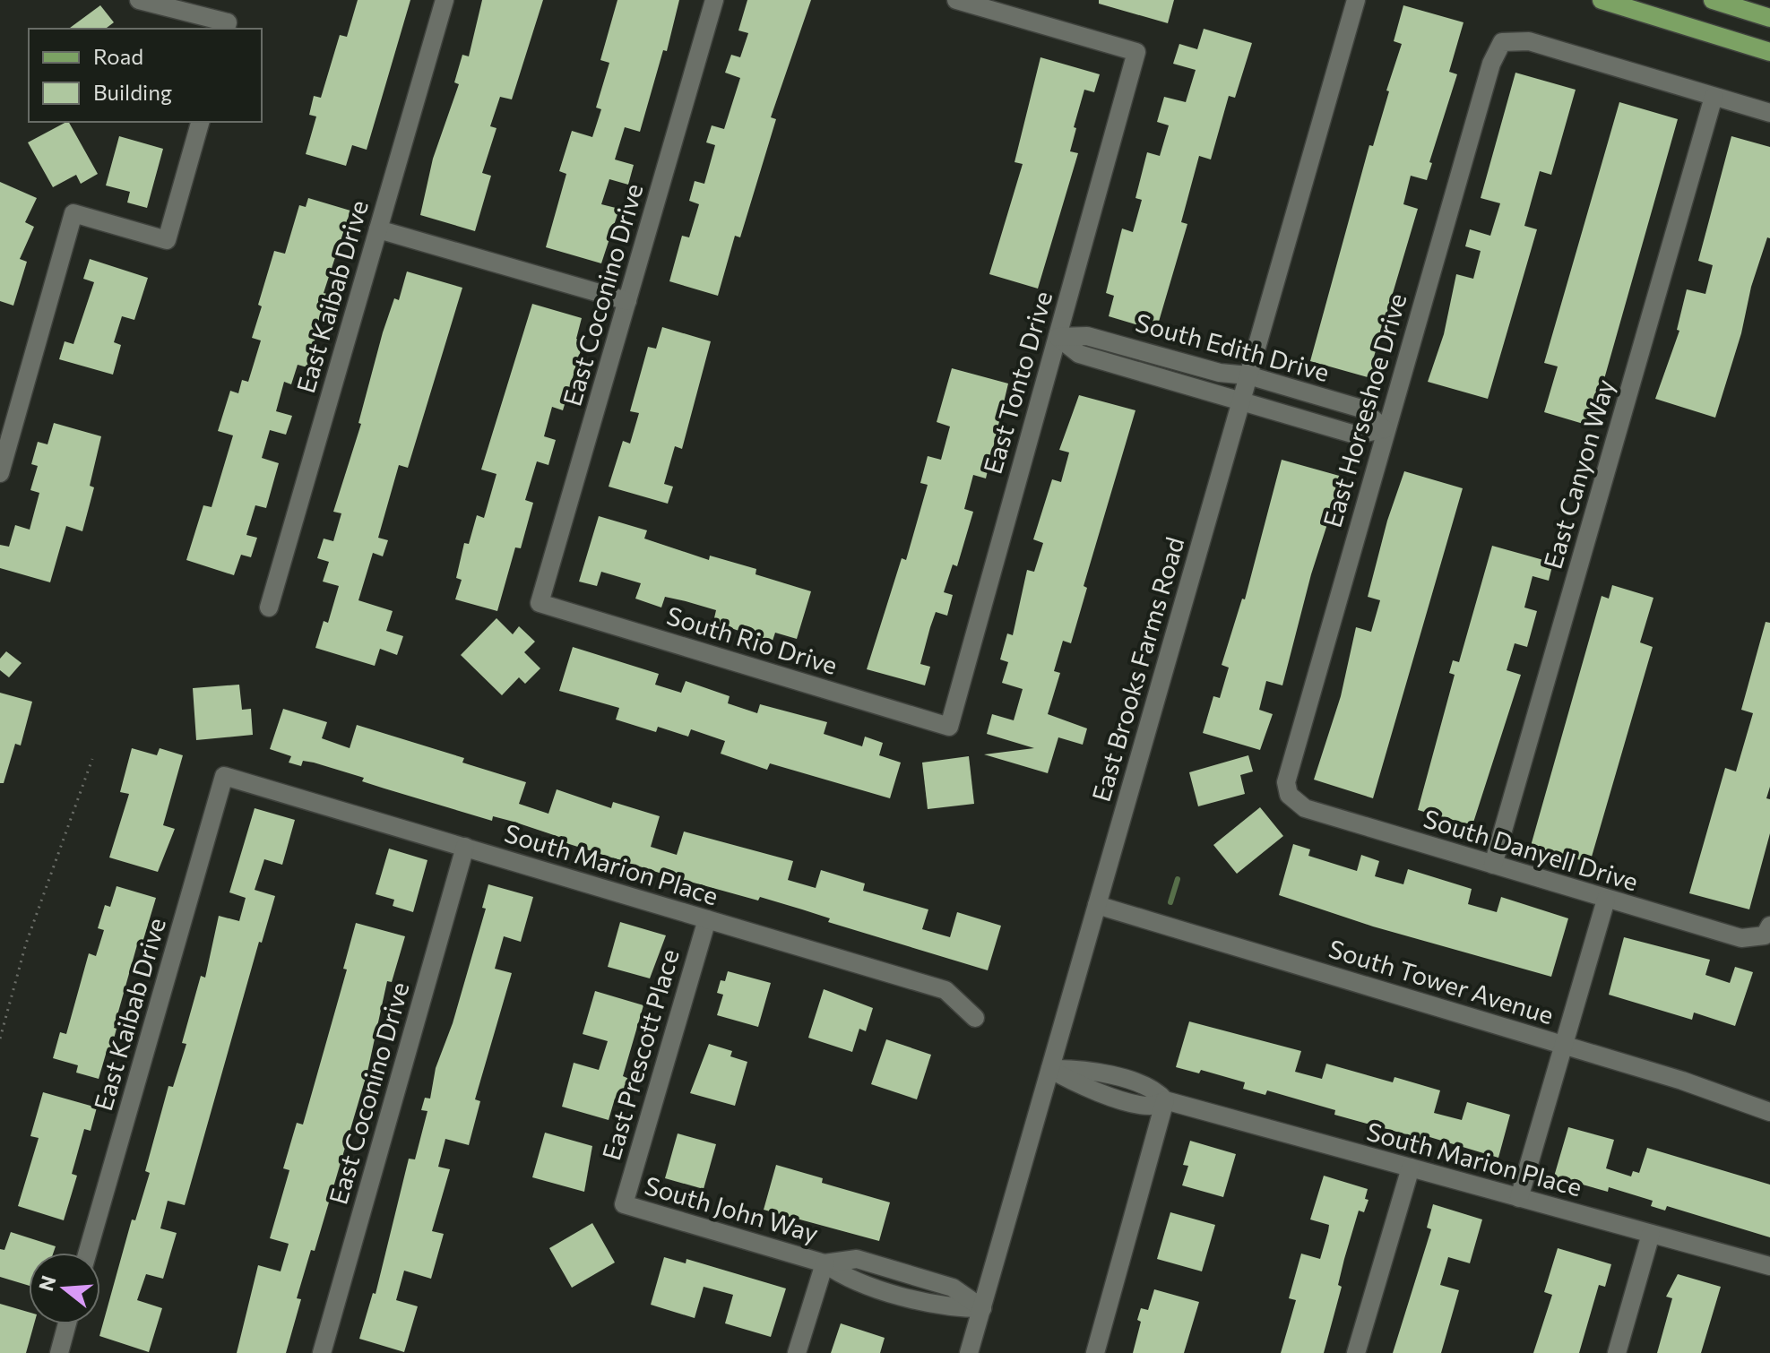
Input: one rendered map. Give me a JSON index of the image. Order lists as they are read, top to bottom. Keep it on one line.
{"streets":{"street":["East Coconino Drive","East Kaibab Drive","South Edith Drive","East Tonto Drive","East Horseshoe Drive","East Canyon Way","South Rio Drive","East Brooks Farms Road","South Danyell Drive","South Marion Place","South Tower Avenue","East Prescott Place","South John Way"]},"crossings":[["East Coconino Drive","South Rio Drive"],["East Coconino Drive","South Marion Place"],["East Kaibab Drive","South Marion Place"],["South Edith Drive","East Tonto Drive"],["South Edith Drive","East Horseshoe Drive"],["South Edith Drive","East Brooks Farms Road"],["East Tonto Drive","South Rio Drive"],["East Horseshoe Drive","East Canyon Way"],["East Horseshoe Drive","South Danyell Drive"],["East Canyon Way","South Danyell Drive"],["East Brooks Farms Road","South Marion Place"],["East Brooks Farms Road","South Tower Avenue"],["East Brooks Farms Road","South John Way"],["South Marion Place","East Prescott Place"],["East Prescott Place","South John Way"]],"legend":["Road","Building"],"north":"left"}
